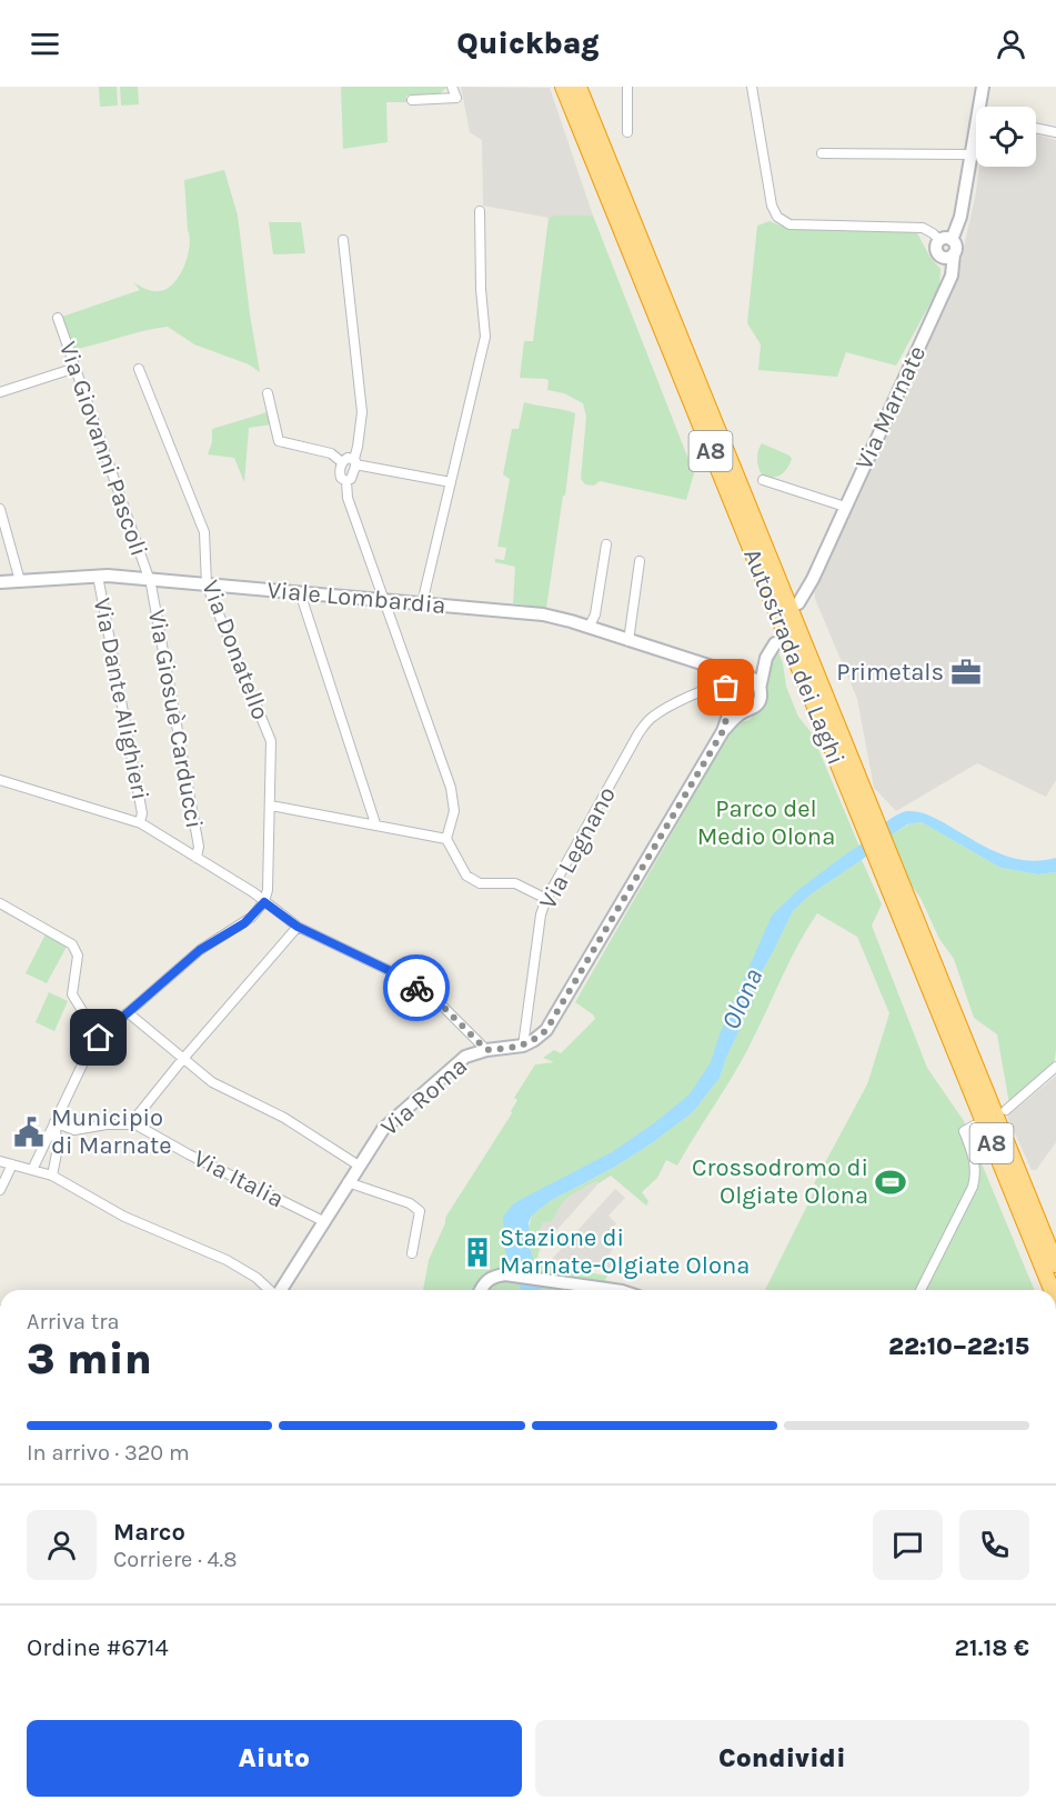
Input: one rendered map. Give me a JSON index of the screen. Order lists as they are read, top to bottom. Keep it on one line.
{"streets":{"highway":["A8","Autostrada dei Laghi"],"street":["Via Marnate","Via Giovanni Pascoli","Viale Lombardia","Via Donatello","Via Dante Alighieri","Via Giosuè Carducci","Via Legnano","Via Roma","Via Italia"]},"crossings":[["Via Giovanni Pascoli","Viale Lombardia"],["Via Giovanni Pascoli","Via Giosuè Carducci"],["Viale Lombardia","Via Donatello"],["Viale Lombardia","Via Dante Alighieri"],["Viale Lombardia","Via Giosuè Carducci"],["Viale Lombardia","Via Legnano"],["Via Legnano","Via Roma"],["Via Roma","Via Italia"]],"water":["Olona"],"parks":["Parco del Medio Olona"],"places":{"office":["Primetals"],"public building":["Municipio di Marnate"],"sports":["Crossodromo di Olgiate Olona"],"building":["Stazione di Marnate-Olgiate Olona"]},"page":{"header":"Quickbag","heading":["3 min","Arriva tra","22:10–22:15"],"panel":["Marco","Corriere · 4.8","Ordine #6714","21.18 €"],"bar":"In arrivo · 320 m","buttons":["Aiuto","Condividi"]}}
